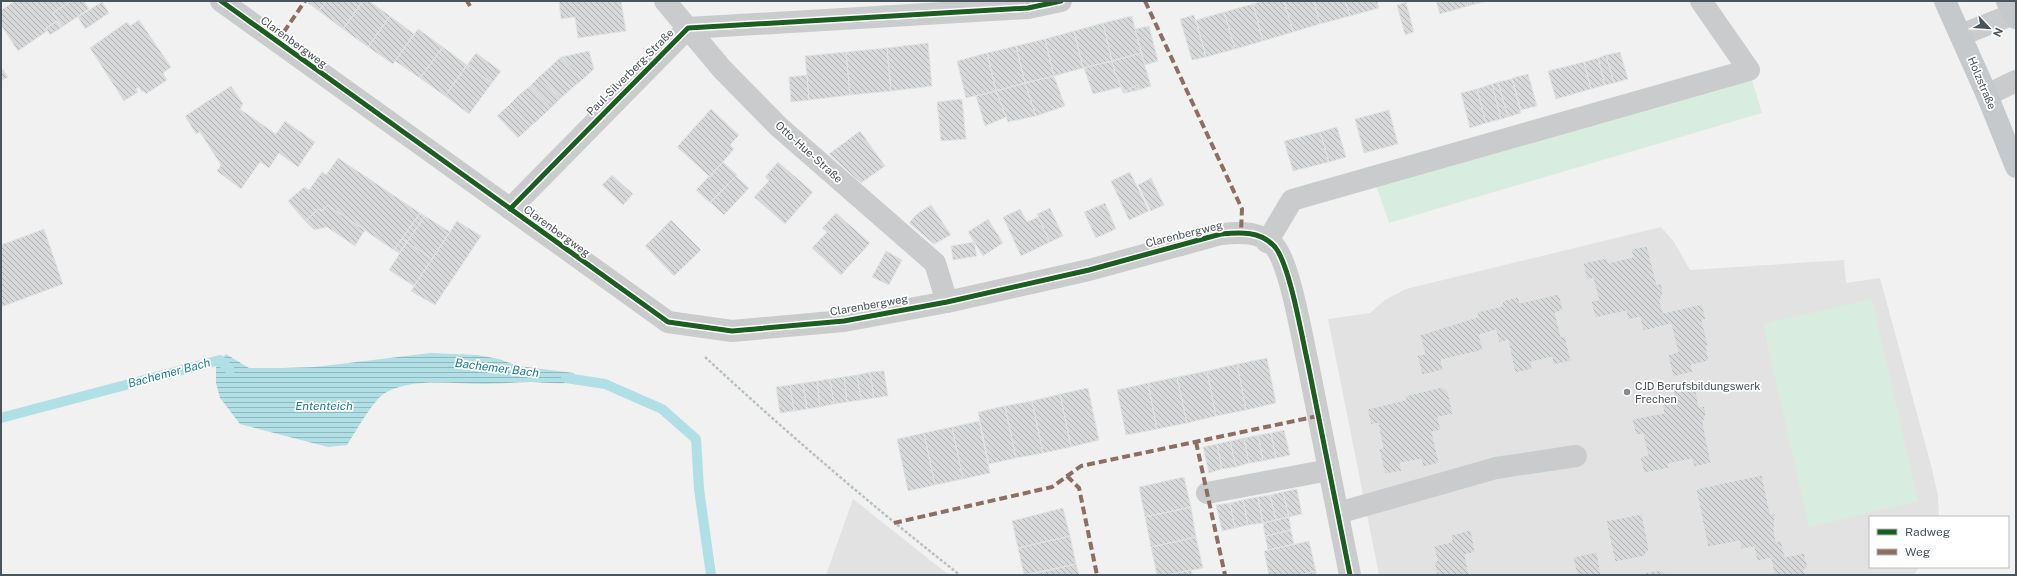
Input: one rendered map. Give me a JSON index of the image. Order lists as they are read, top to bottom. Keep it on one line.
{"streets":{"main road":["Holzstraße"],"street":["Clarenbergweg","Paul-Silverberg-Straße","Otto-Hue-Straße"]},"crossings":[["Clarenbergweg","Paul-Silverberg-Straße"],["Clarenbergweg","Otto-Hue-Straße"],["Paul-Silverberg-Straße","Otto-Hue-Straße"]],"water":["Bachemer Bach","Ententeich"],"places":["CJD Berufsbildungswerk Frechen"],"legend":["Radweg","Weg"],"north":"bottom right"}
